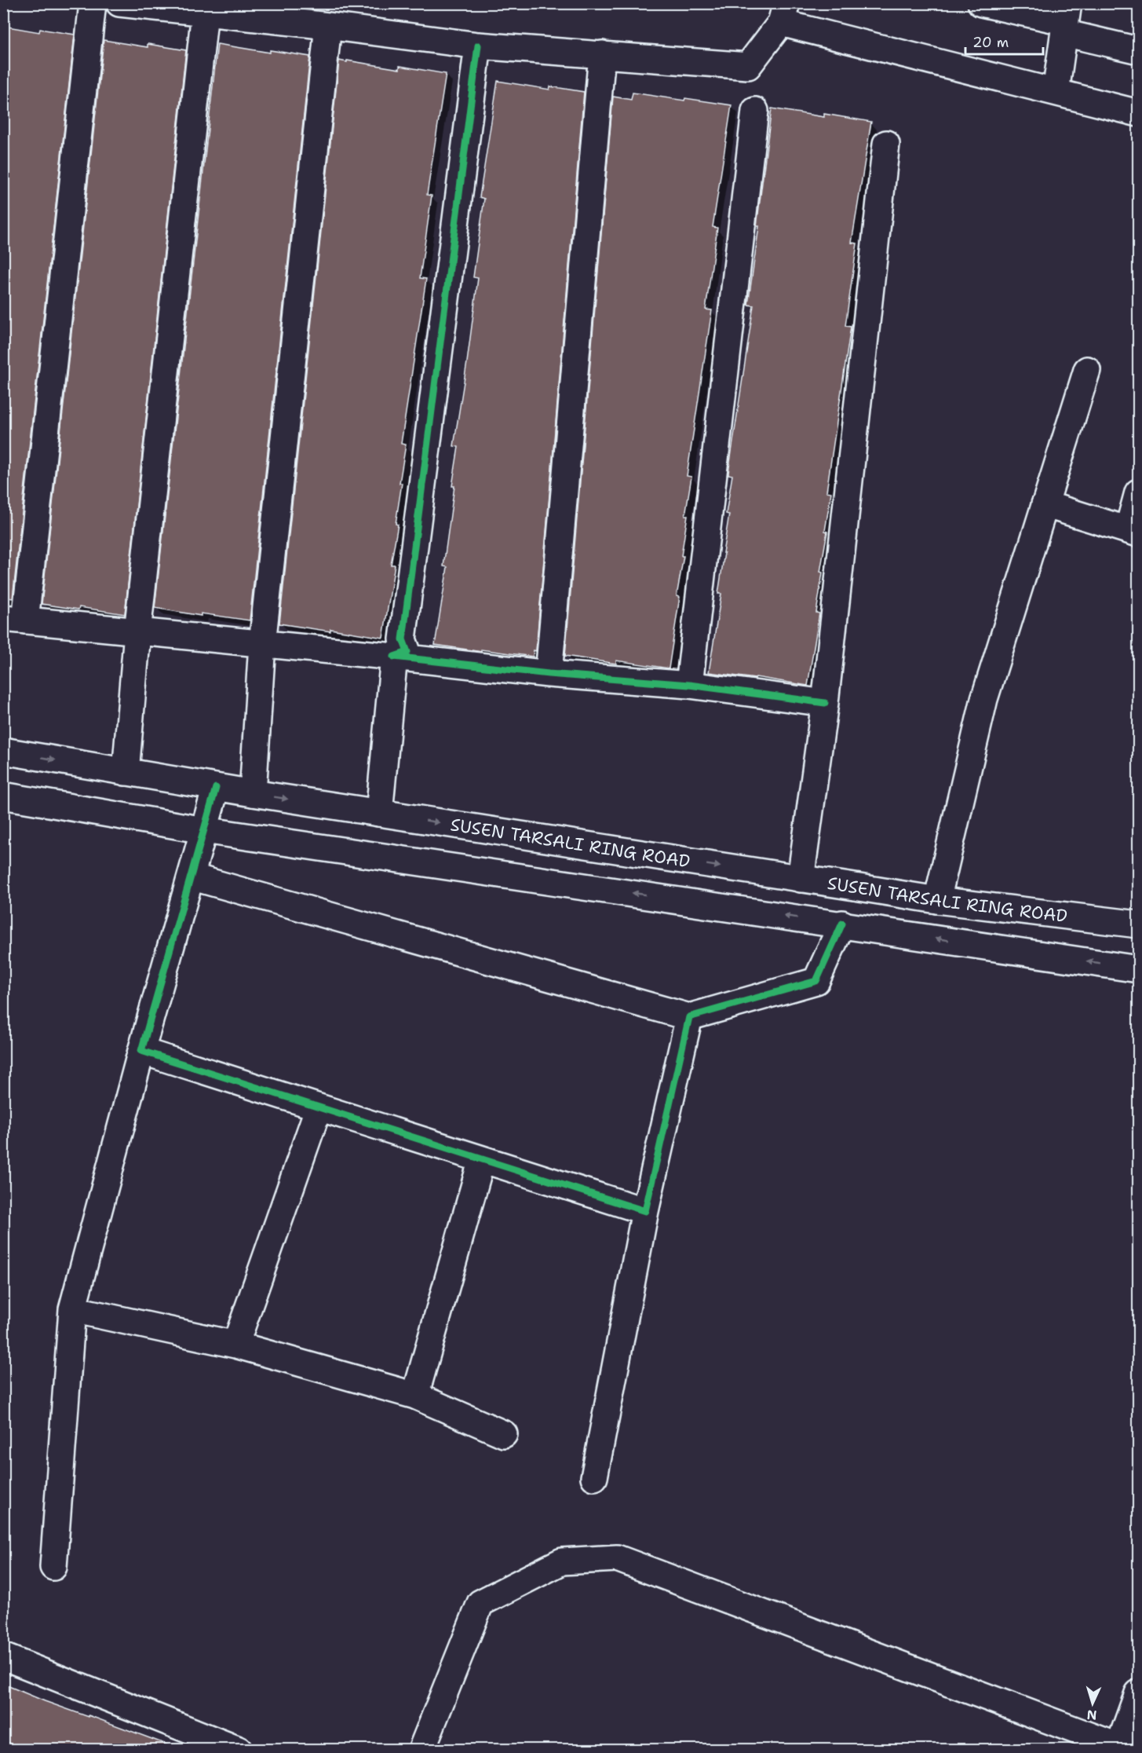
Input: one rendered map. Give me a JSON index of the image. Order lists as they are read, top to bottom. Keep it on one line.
{"streets":{"main road":["SUSEN TARSALI RING ROAD"]},"scale_bar":"20 m","north":"bottom"}
